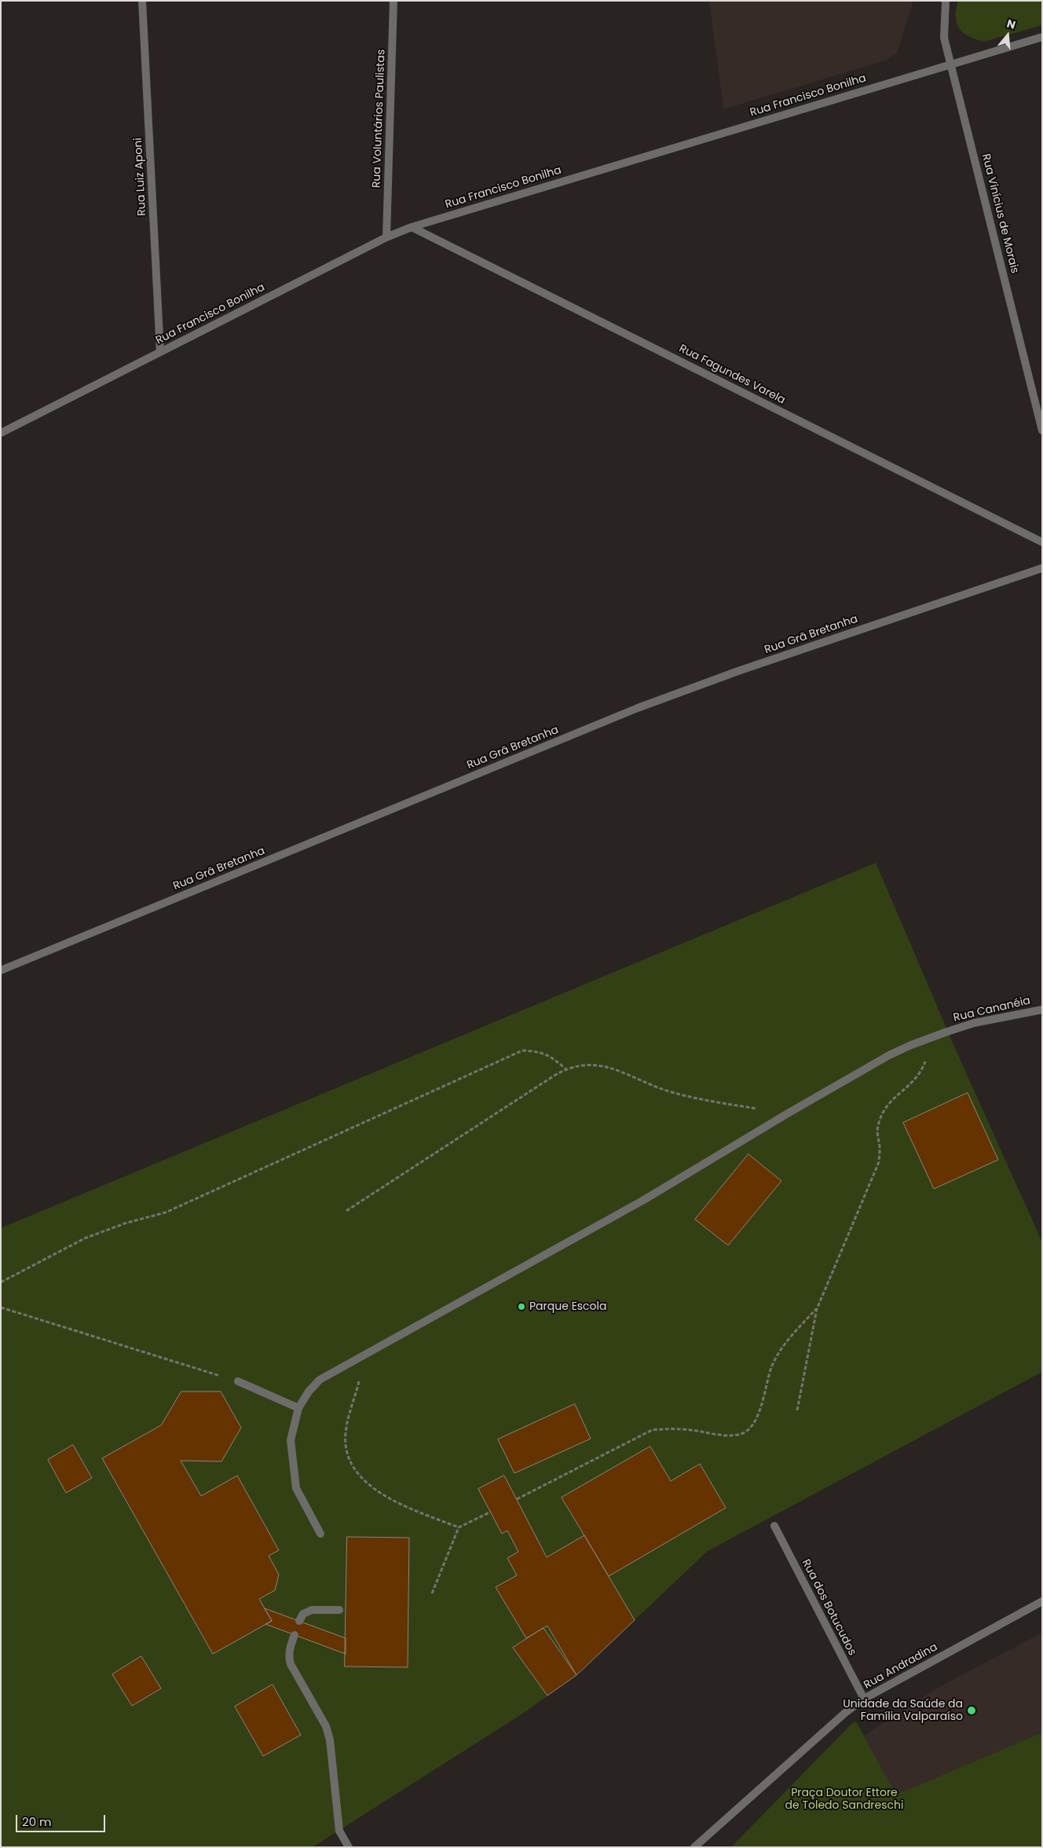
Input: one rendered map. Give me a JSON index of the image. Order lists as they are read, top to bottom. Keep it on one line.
{"streets":{"street":["Rua Francisco Bonilha","Rua Voluntários Paulistas","Rua Luiz Aponi","Rua Vinícius de Morais","Rua Fagundes Varela","Rua Grã Bretanha","Rua Cananéia","Rua dos Botucudos","Rua Andradina"]},"crossings":[["Rua Francisco Bonilha","Rua Voluntários Paulistas"],["Rua Francisco Bonilha","Rua Luiz Aponi"],["Rua Francisco Bonilha","Rua Vinícius de Morais"],["Rua Francisco Bonilha","Rua Fagundes Varela"],["Rua dos Botucudos","Rua Andradina"]],"parks":["Praça Doutor Ettore de Toledo Sandreschi"],"places":["Parque Escola","Unidade da Saúde da Família Valparaíso"],"scale_bar":"20 m","north":"top"}
